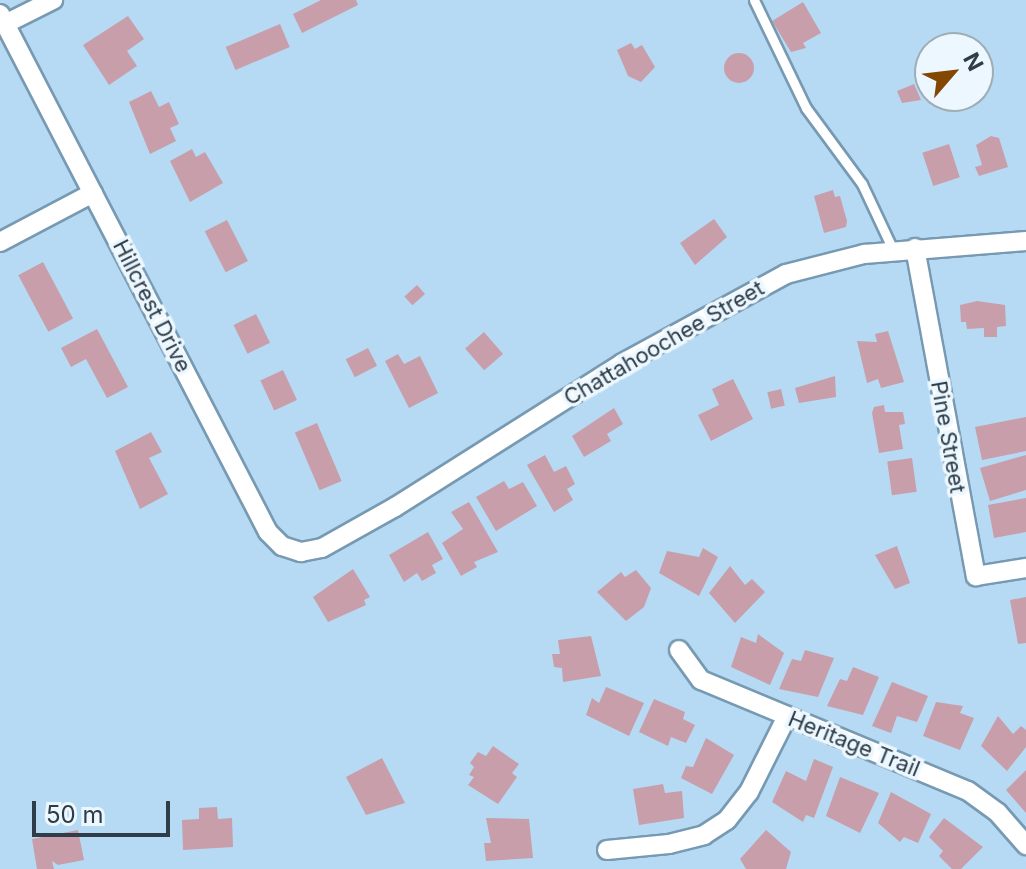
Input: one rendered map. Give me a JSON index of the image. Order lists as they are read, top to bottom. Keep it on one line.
{"streets":{"street":["Hillcrest Drive","Chattahoochee Street","Pine Street","Heritage Trail"]},"crossings":[["Hillcrest Drive","Chattahoochee Street"],["Chattahoochee Street","Pine Street"]],"scale_bar":"50 m","north":"top right"}
